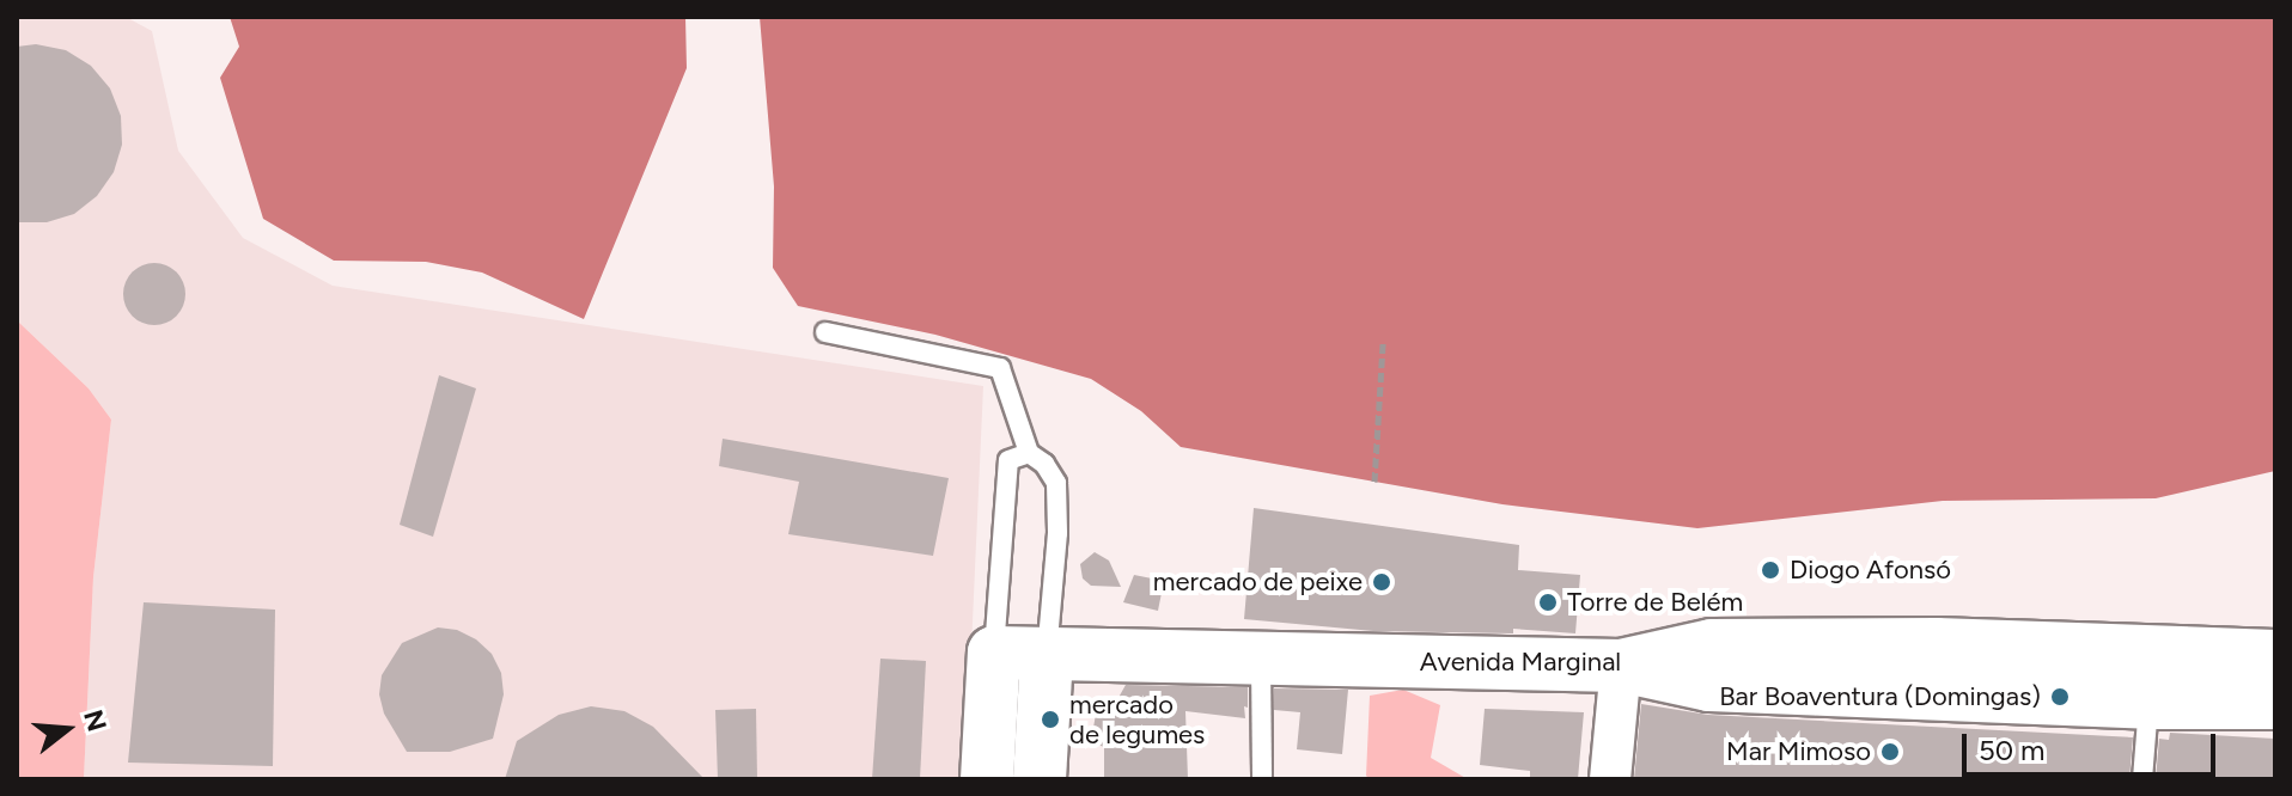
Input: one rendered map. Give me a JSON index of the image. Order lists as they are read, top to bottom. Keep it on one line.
{"streets":{"main road":["Avenida Marginal"]},"places":["Diogo Afonsó","mercado de peixe","Torre de Belém","Bar Boaventura (Domingas)","mercado de legumes","Mar Mimoso"],"scale_bar":"50 m","north":"right"}
